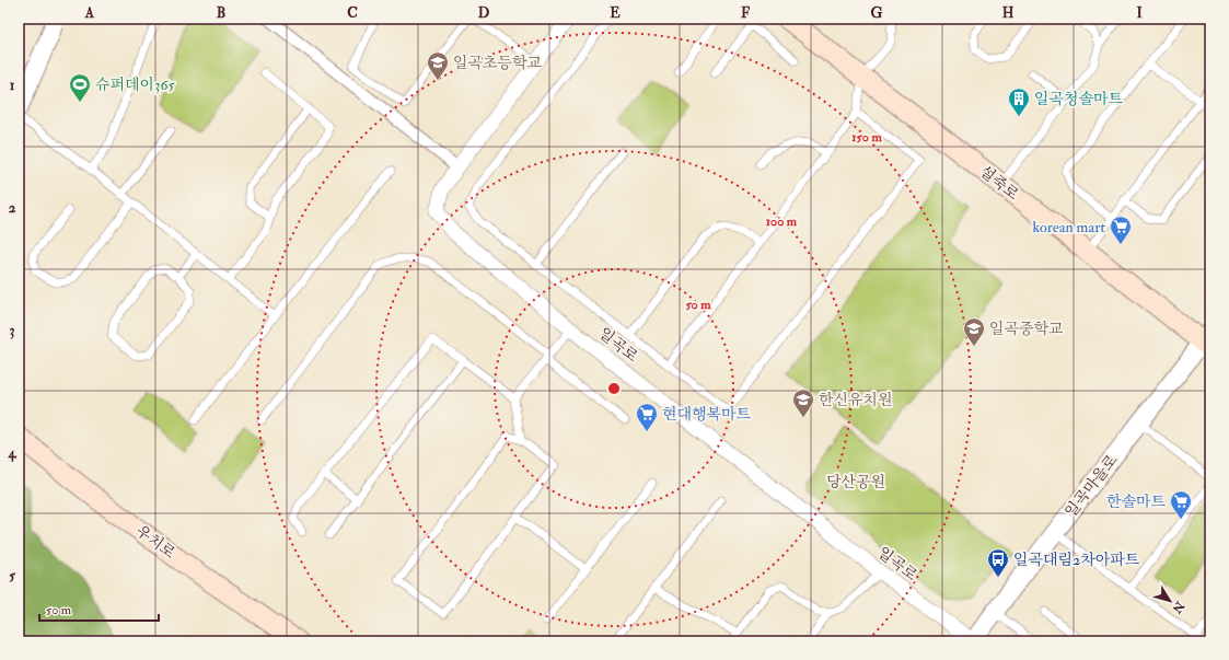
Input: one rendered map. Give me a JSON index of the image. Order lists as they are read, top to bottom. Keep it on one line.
{"streets":{"main road":["설죽로","우치로"],"street":["일곡로","일곡마을로"]},"crossings":[["설죽로","일곡마을로"],["일곡로","일곡마을로"]],"parks":["당산공원"],"places":{"school or university":["일곡초등학교","일곡중학교","한신유치원"],"sports":["슈퍼데이365"],"building":["일곡청솔마트"],"supermarket":["korean mart","현대행복마트","한솔마트"],"bus stop":["일곡대림2차아파트"]},"scale_bar":"50 m","north":"bottom right","grid":{"columns":["A","B","C","D","E","F","G","H","I"],"rows":["1","2","3","4","5"]},"rings":["150 m","100 m","50 m"]}
